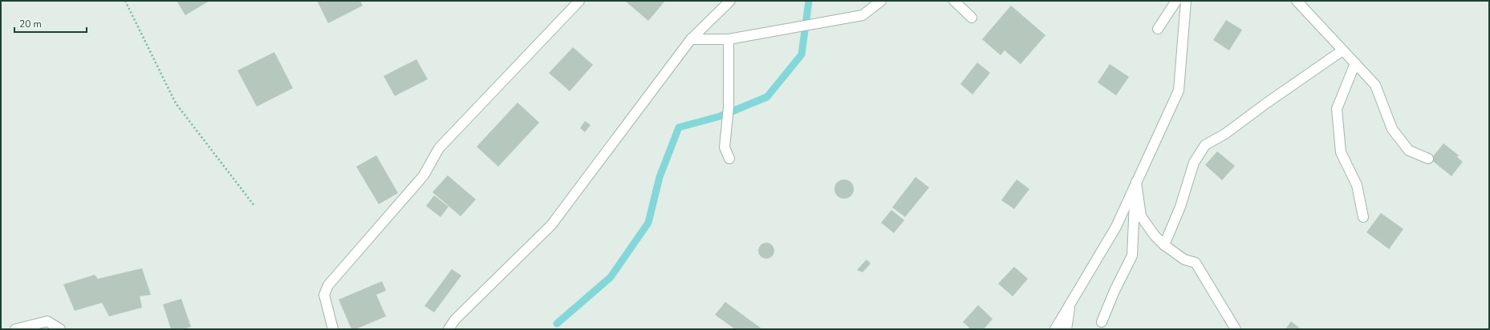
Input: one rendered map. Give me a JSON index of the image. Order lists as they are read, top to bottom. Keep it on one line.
{"scale_bar":"20 m"}
